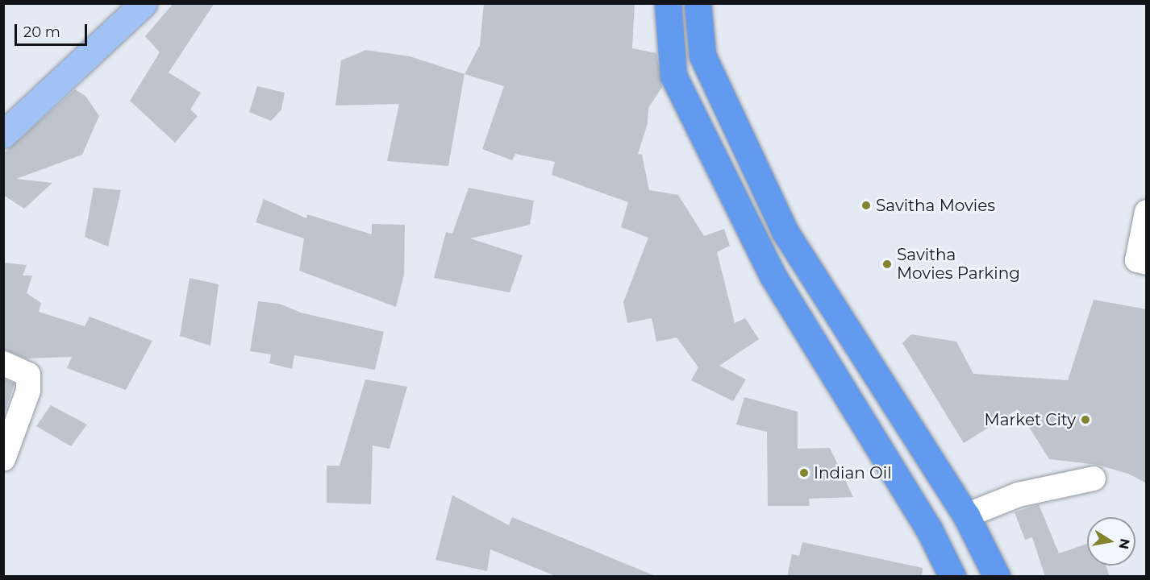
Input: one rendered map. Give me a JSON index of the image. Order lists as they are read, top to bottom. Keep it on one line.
{"places":["Savitha Movies","Savitha Movies Parking","Market City","Indian Oil"],"scale_bar":"20 m","north":"right"}
